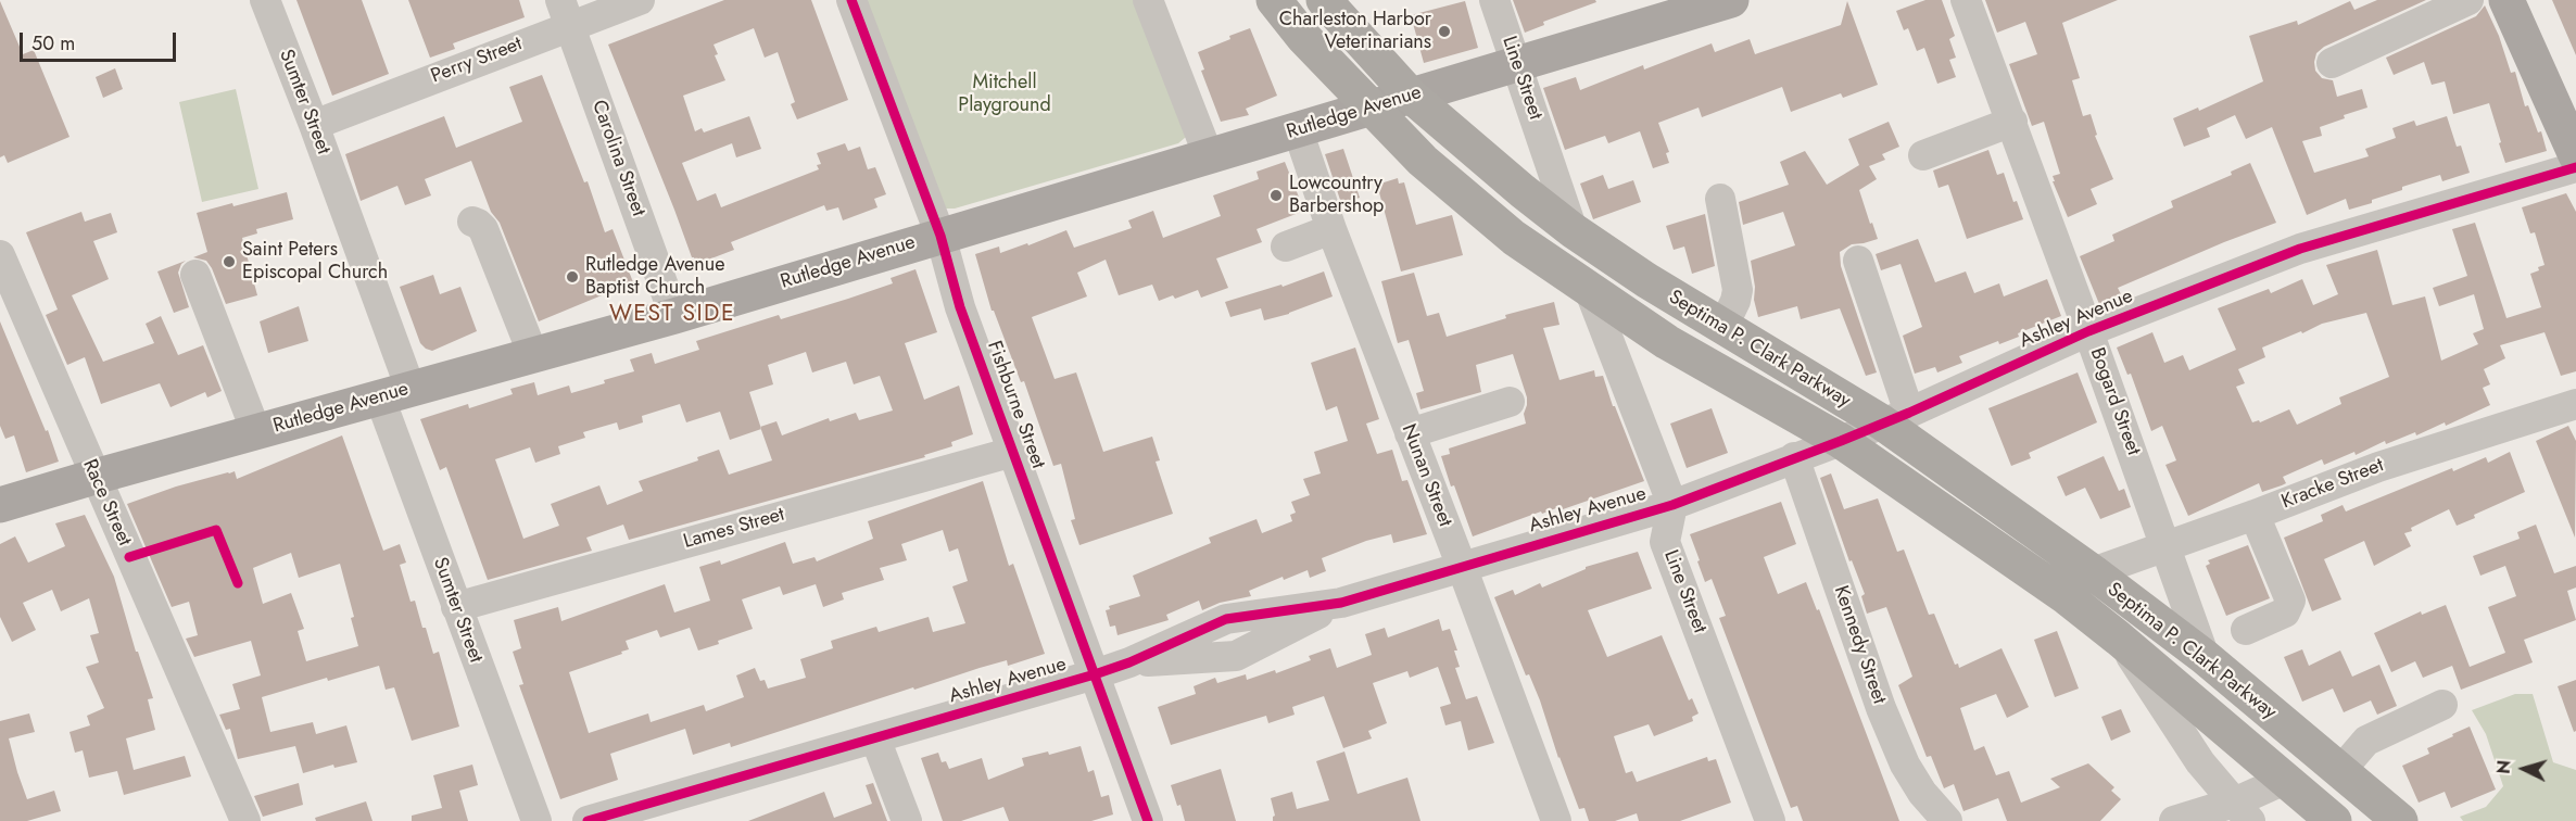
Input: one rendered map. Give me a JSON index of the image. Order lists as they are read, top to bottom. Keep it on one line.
{"streets":{"highway":["Septima P. Clark Parkway"],"main road":["Rutledge Avenue"],"street":["Perry Street","Line Street","Sumter Street","Carolina Street","Ashley Avenue","Bogard Street","Fishburne Street","Nunan Street","Kracke Street","Race Street","Lames Street","Kennedy Street"]},"crossings":[["Perry Street","Sumter Street"],["Perry Street","Carolina Street"],["Line Street","Rutledge Avenue"],["Line Street","Ashley Avenue"],["Line Street","Septima P. Clark Parkway"],["Sumter Street","Rutledge Avenue"],["Sumter Street","Lames Street"],["Rutledge Avenue","Carolina Street"],["Rutledge Avenue","Septima P. Clark Parkway"],["Rutledge Avenue","Fishburne Street"],["Rutledge Avenue","Nunan Street"],["Rutledge Avenue","Race Street"],["Ashley Avenue","Septima P. Clark Parkway"],["Ashley Avenue","Bogard Street"],["Ashley Avenue","Fishburne Street"],["Ashley Avenue","Nunan Street"],["Ashley Avenue","Kennedy Street"],["Septima P. Clark Parkway","Bogard Street"],["Septima P. Clark Parkway","Kracke Street"],["Bogard Street","Kracke Street"],["Fishburne Street","Lames Street"]],"districts":["WEST SIDE"],"parks":["Mitchell Playground"],"places":["Charleston Harbor Veterinarians","Lowcountry Barbershop","Saint Peters Episcopal Church","Rutledge Avenue Baptist Church"],"scale_bar":"50 m","north":"left"}
